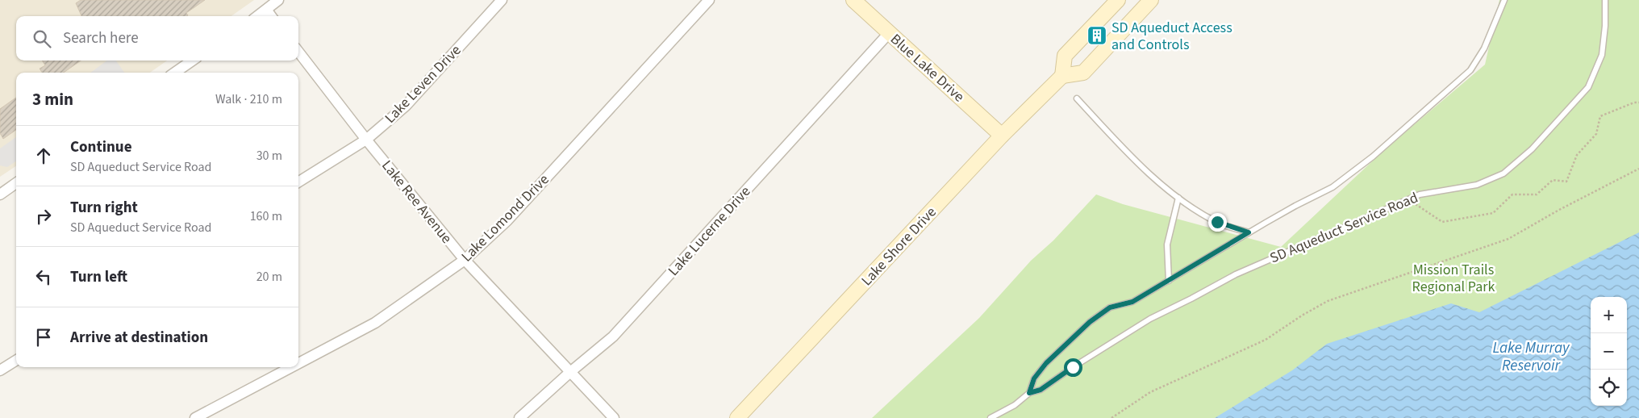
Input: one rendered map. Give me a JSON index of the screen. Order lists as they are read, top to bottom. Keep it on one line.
{"streets":{"main road":["Blue Lake Drive","Lake Shore Drive"],"street":["Lake Leven Drive","Lake Ree Avenue","Lake Lomond Drive","Lake Lucerne Drive"],"lane":["SD Aqueduct Service Road"]},"crossings":[["Blue Lake Drive","Lake Lucerne Drive"],["Blue Lake Drive","Lake Shore Drive"],["Lake Leven Drive","Lake Ree Avenue"],["Lake Ree Avenue","Lake Lomond Drive"],["Lake Ree Avenue","Lake Lucerne Drive"]],"water":["Lake Murray Reservoir"],"parks":["Mission Trails Regional Park"],"places":{"building":["SD Aqueduct Access and Controls"]},"page":{"search":"Search here","heading":["3 min","Walk · 210 m"],"list":[["Continue","SD Aqueduct Service Road","30 m"],["Turn right","SD Aqueduct Service Road","160 m"],["Turn left","20 m"],"Arrive at destination"],"map_buttons":["+","−"]}}
